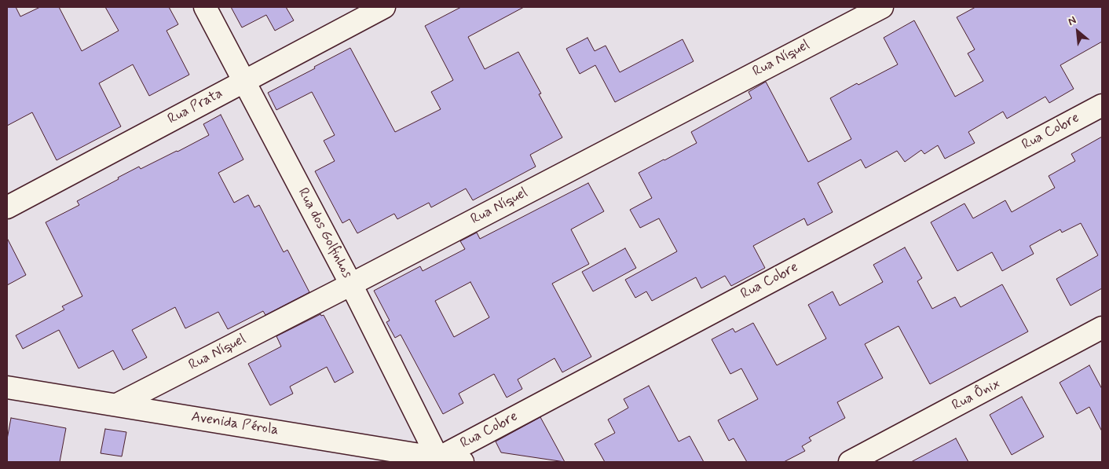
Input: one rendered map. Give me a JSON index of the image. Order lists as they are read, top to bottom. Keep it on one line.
{"streets":{"street":["Rua Níquel","Rua Prata","Rua Cobre","Rua dos Golfinhos","Rua Ônix","Avenida Pérola"]},"crossings":[["Rua Níquel","Rua dos Golfinhos"],["Rua Níquel","Avenida Pérola"],["Rua Prata","Rua dos Golfinhos"],["Rua Cobre","Rua dos Golfinhos"],["Rua Cobre","Avenida Pérola"],["Rua dos Golfinhos","Avenida Pérola"]],"north":"top left"}
